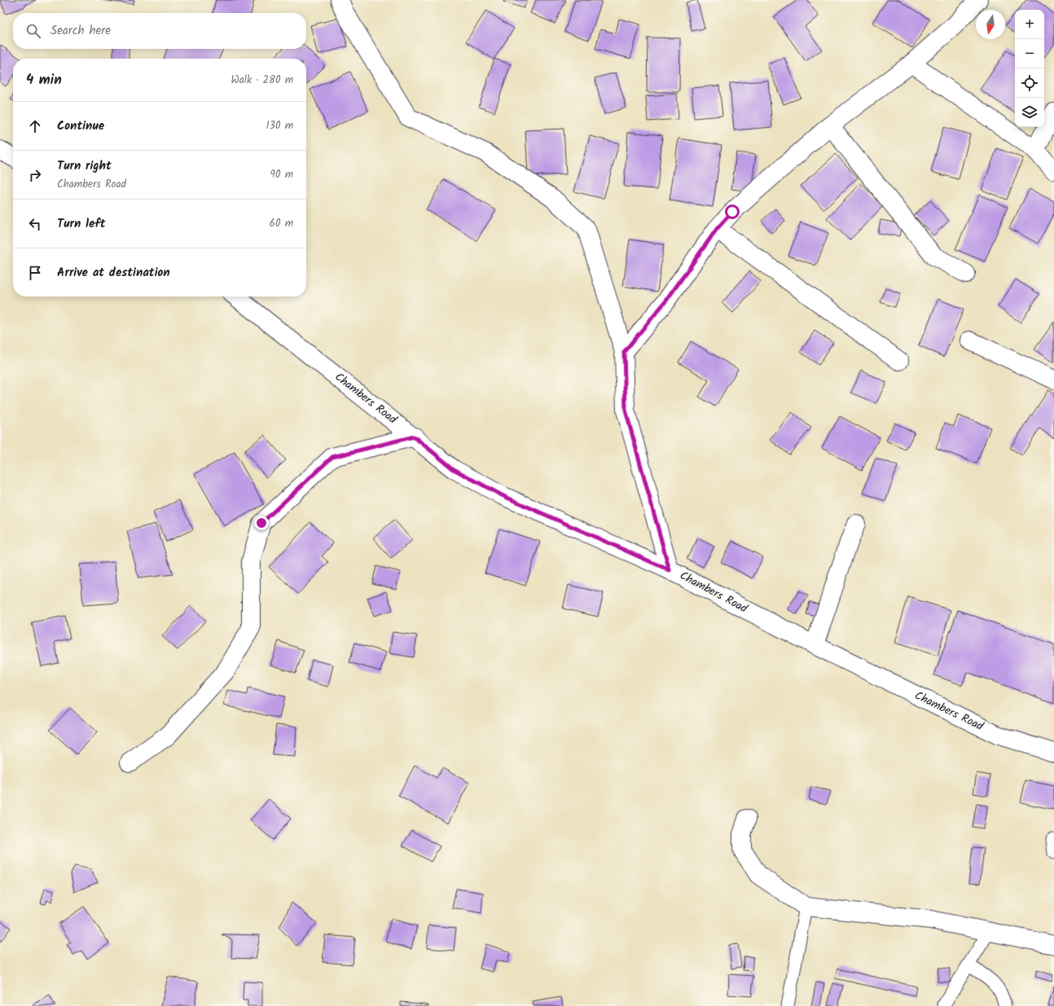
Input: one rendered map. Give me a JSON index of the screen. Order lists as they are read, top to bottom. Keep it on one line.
{"streets":{"street":["Chambers Road"]},"north":"bottom","page":{"map_buttons":["+","−"],"search":"Search here","heading":["4 min","Walk · 280 m"],"list":[["Continue","130 m"],["Turn right","Chambers Road","90 m"],["Turn left","60 m"],"Arrive at destination"]}}
